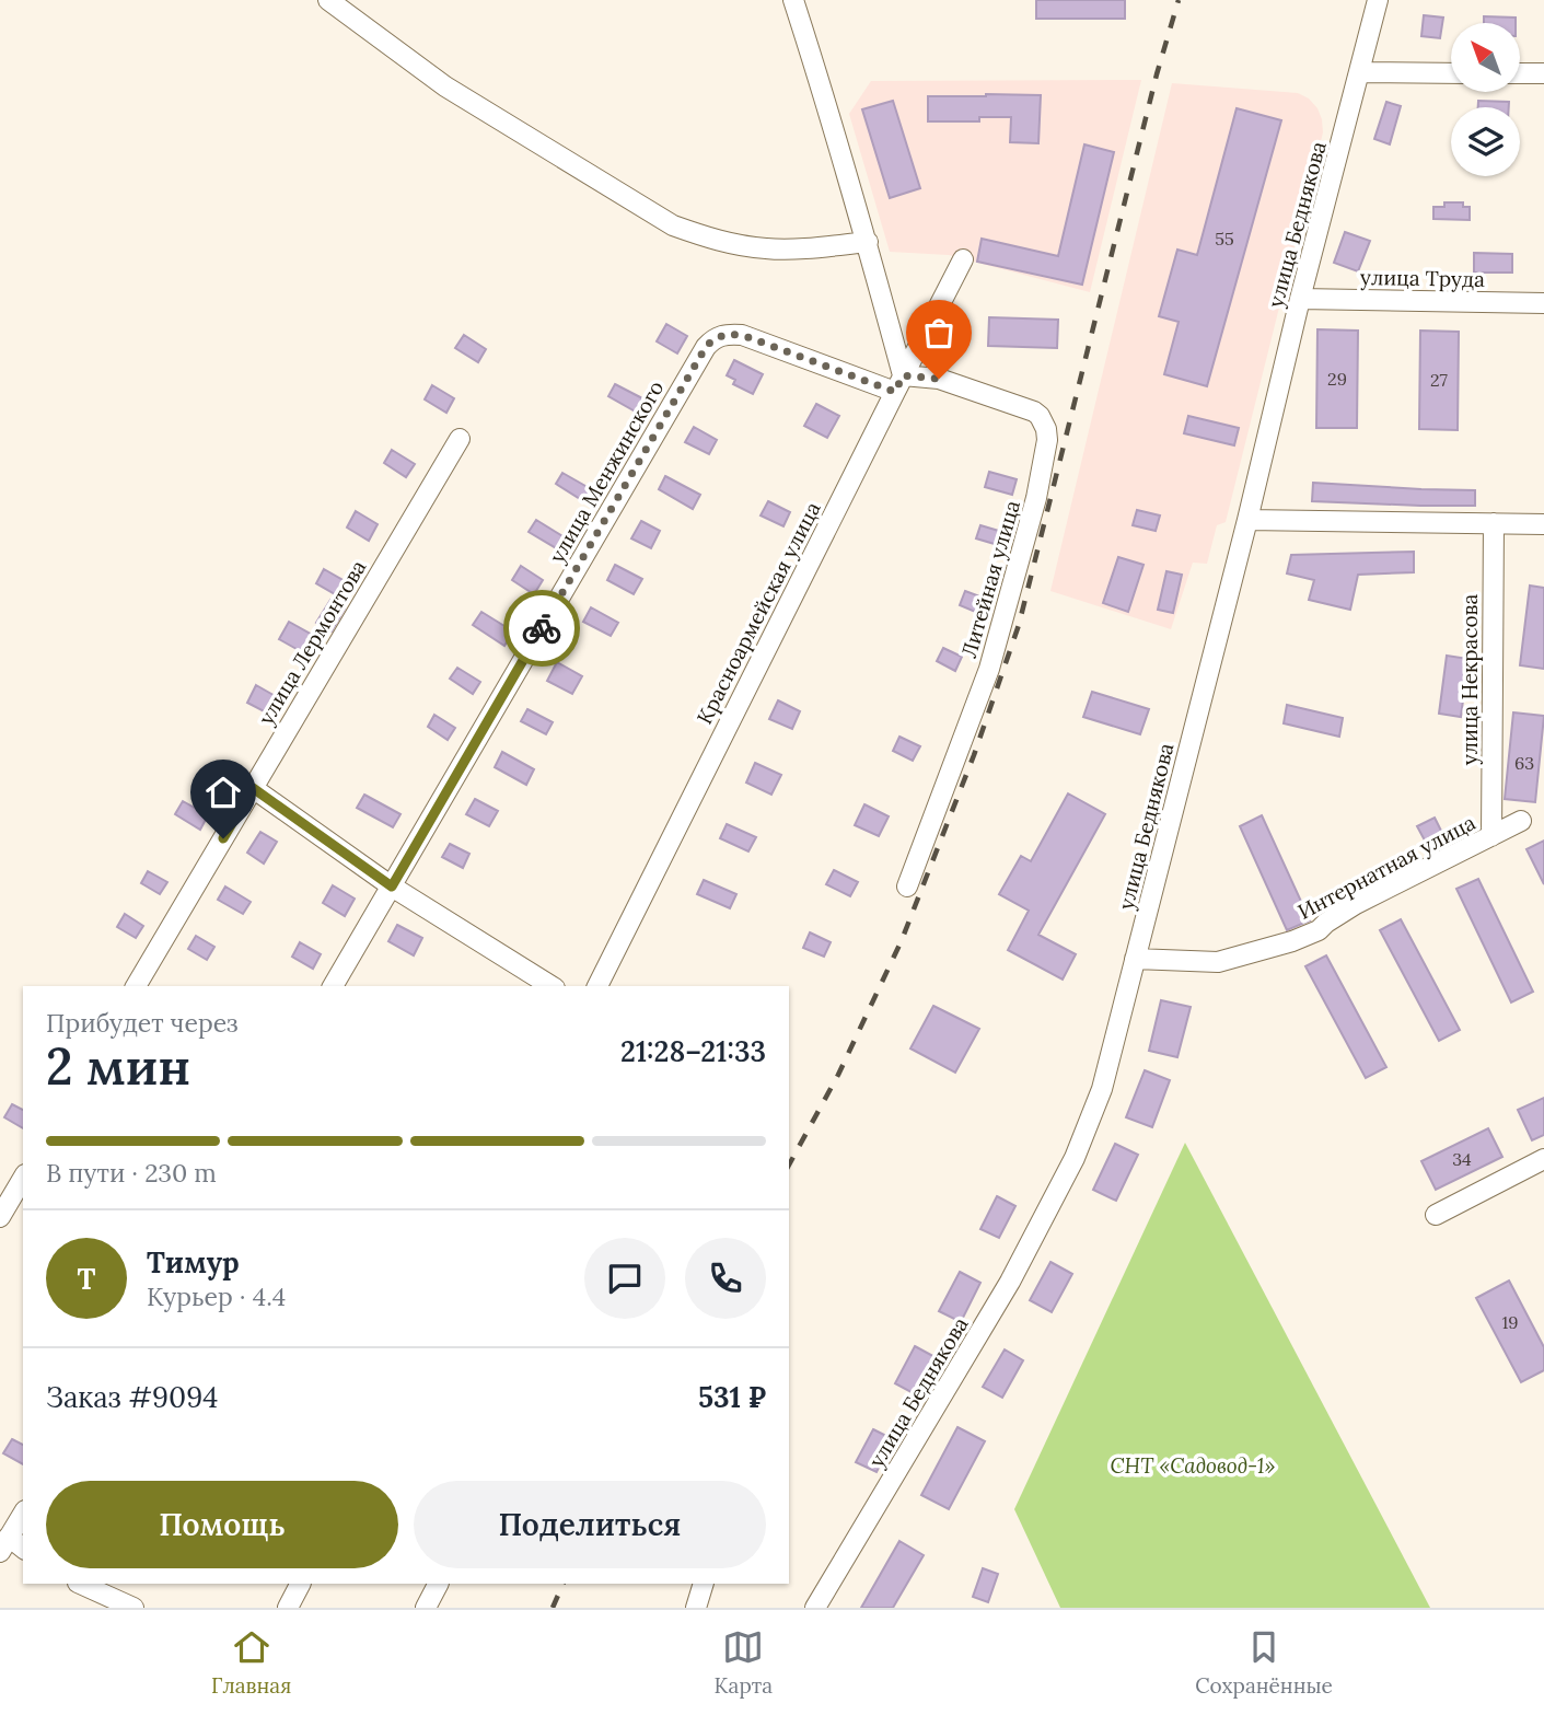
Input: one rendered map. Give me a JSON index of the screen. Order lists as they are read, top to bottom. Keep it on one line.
{"streets":{"street":["улица Беднякова","улица Труда","улица Менжинского","Литейная улица","Красноармейская улица","улица Лермонтова","улица Некрасова","Интернатная улица"]},"crossings":[["улица Беднякова","улица Труда"],["улица Беднякова","Интернатная улица"],["улица Менжинского","Литейная улица"],["Литейная улица","Красноармейская улица"],["улица Некрасова","Интернатная улица"]],"parks":["СНТ «Садовод-1»"],"house_numbers":["55","29","27","63","34","19"],"north":"top left","page":{"heading":["2 мин","Прибудет через","21:28–21:33"],"panel":["Тимур","Курьер · 4.4","Заказ #9094","531 ₽"],"bar":"В пути · 230 m","round":"Т","buttons":["Помощь","Поделиться"],"tabs":["Главная","Карта","Сохранённые"]}}
